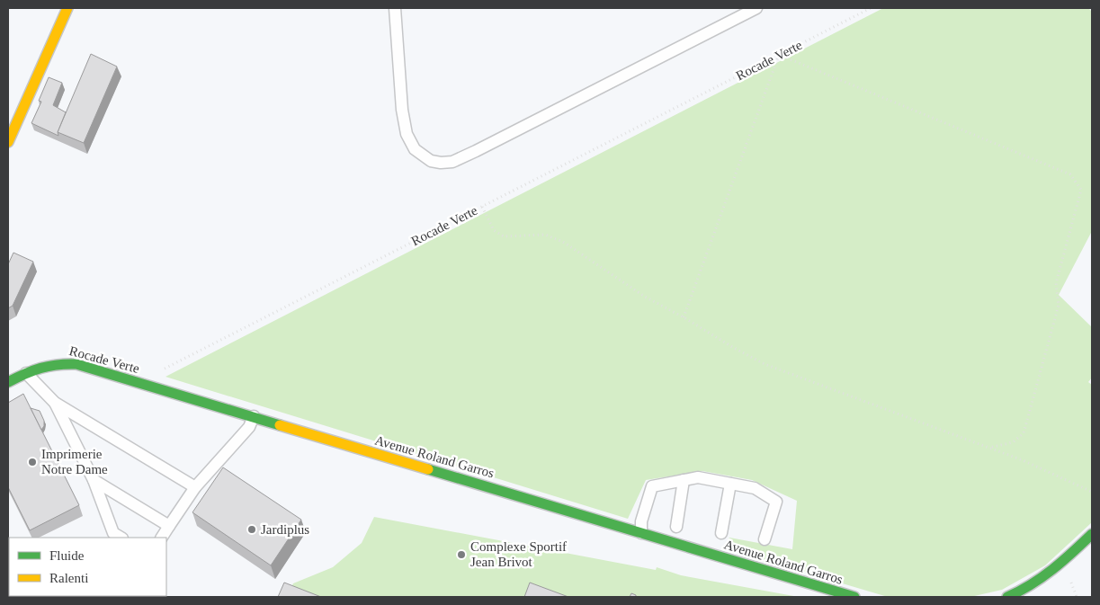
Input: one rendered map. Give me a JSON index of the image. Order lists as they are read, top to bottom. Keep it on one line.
{"streets":{"street":["Avenue Roland Garros"],"path":["Rocade Verte"]},"places":["Imprimerie Notre Dame","Jardiplus","Complexe Sportif Jean Brivot"],"legend":["Fluide","Ralenti"]}
